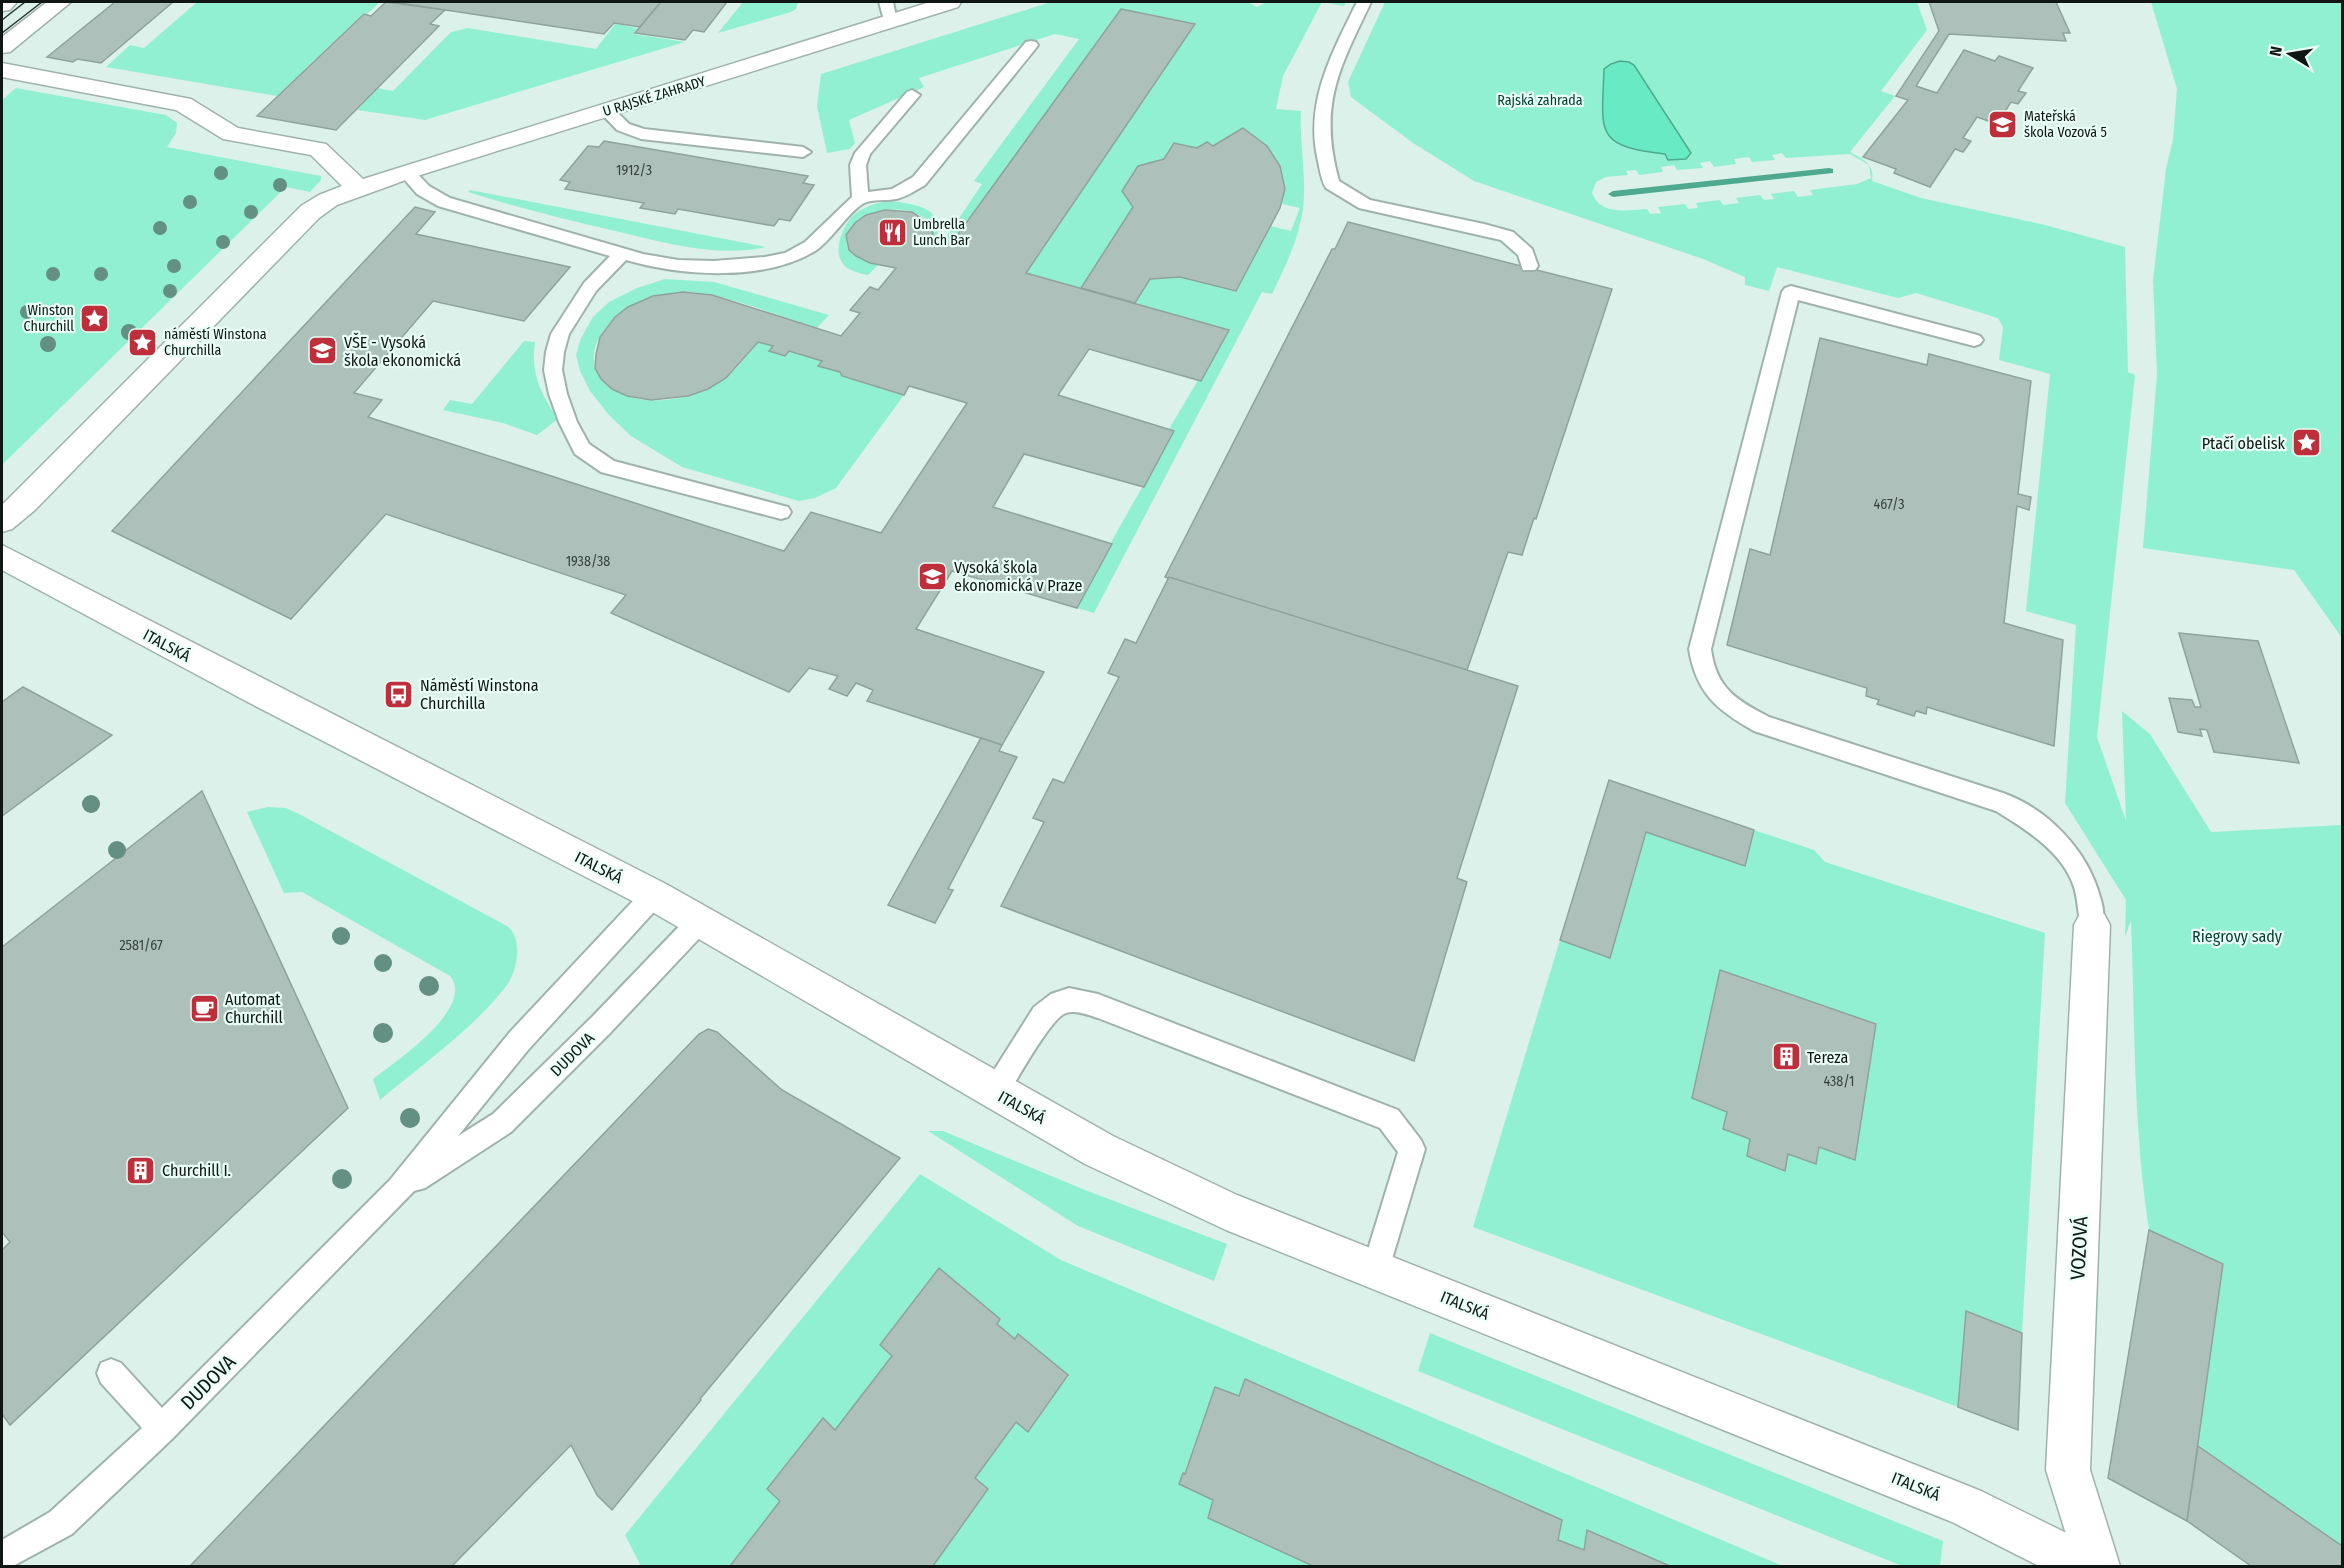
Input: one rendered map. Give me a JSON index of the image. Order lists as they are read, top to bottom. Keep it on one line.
{"streets":{"street":["U RAJSKÉ ZAHRADY","ITALSKÁ","VOZOVÁ"],"lane":["DUDOVA"]},"crossings":[["ITALSKÁ","DUDOVA"]],"parks":["Rajská zahrada","Riegrovy sady"],"places":{"school or university":["Mateřská škola Vozová 5","VŠE - Vysoká škola ekonomická","Vysoká škola ekonomická v Praze"],"restaurant":["Umbrella Lunch Bar"],"place":["Winston Churchill","náměstí Winstona Churchilla","Ptačí obelisk"],"bus stop":["Náměstí Winstona Churchilla"],"cafe":["Automat Churchill"],"building":["Tereza","Churchill I."]},"house_numbers":["1912/3","467/3","1938/38","2581/67","438/1"],"north":"left"}
